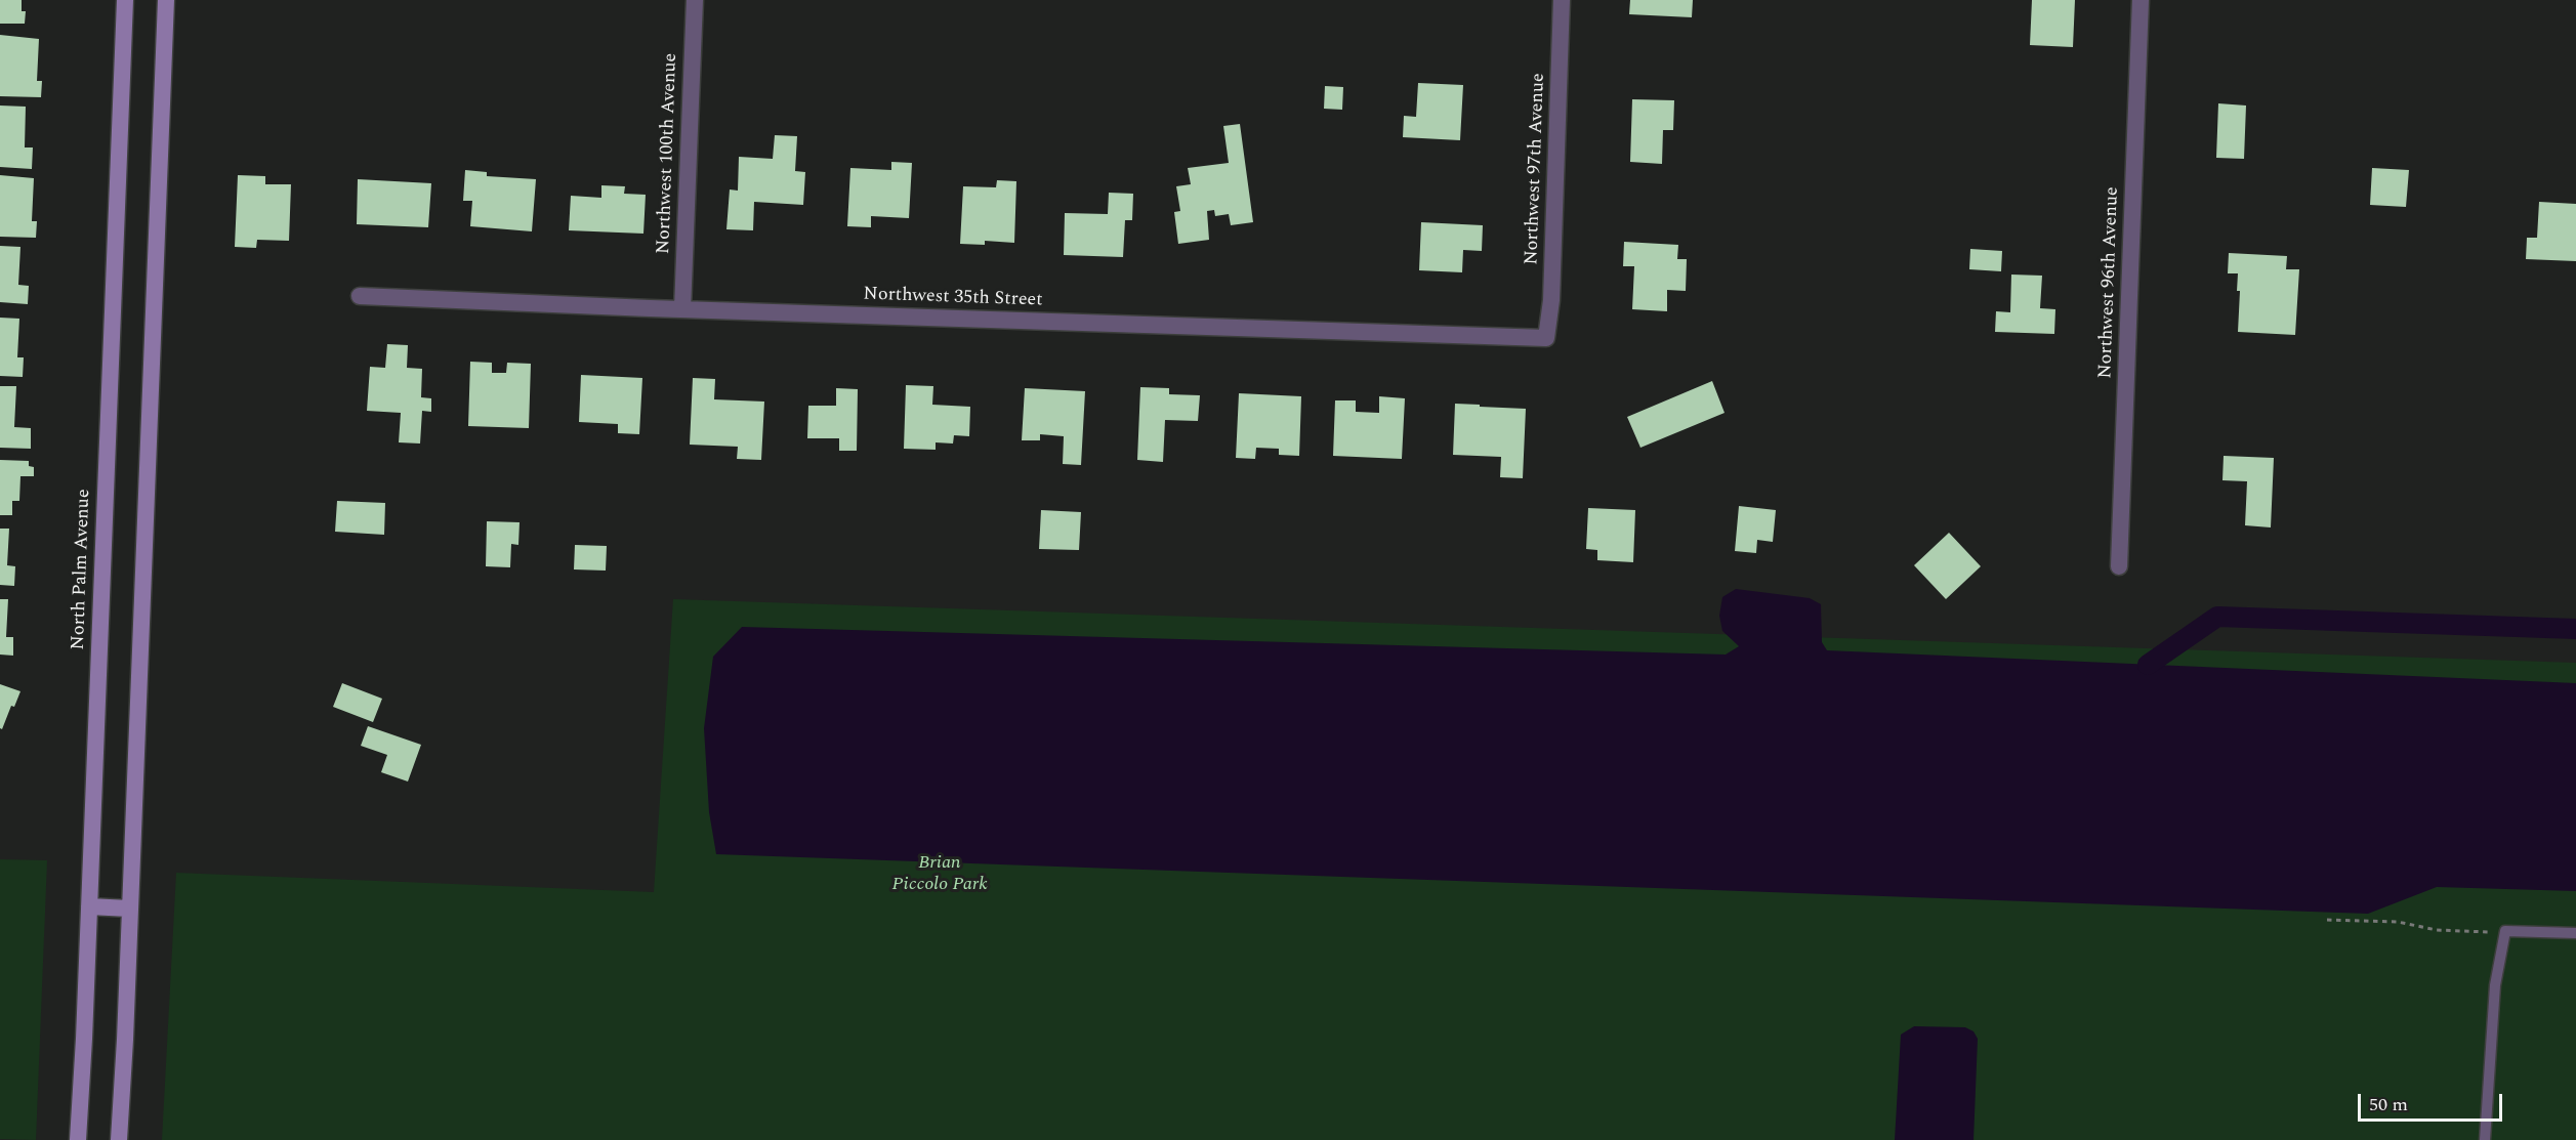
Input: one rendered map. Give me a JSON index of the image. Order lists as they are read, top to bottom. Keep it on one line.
{"streets":{"main road":["North Palm Avenue"],"street":["Northwest 100th Avenue","Northwest 97th Avenue","Northwest 96th Avenue","Northwest 35th Street"]},"crossings":[["Northwest 100th Avenue","Northwest 35th Street"],["Northwest 97th Avenue","Northwest 35th Street"]],"parks":["Brian Piccolo Park"],"scale_bar":"50 m"}
